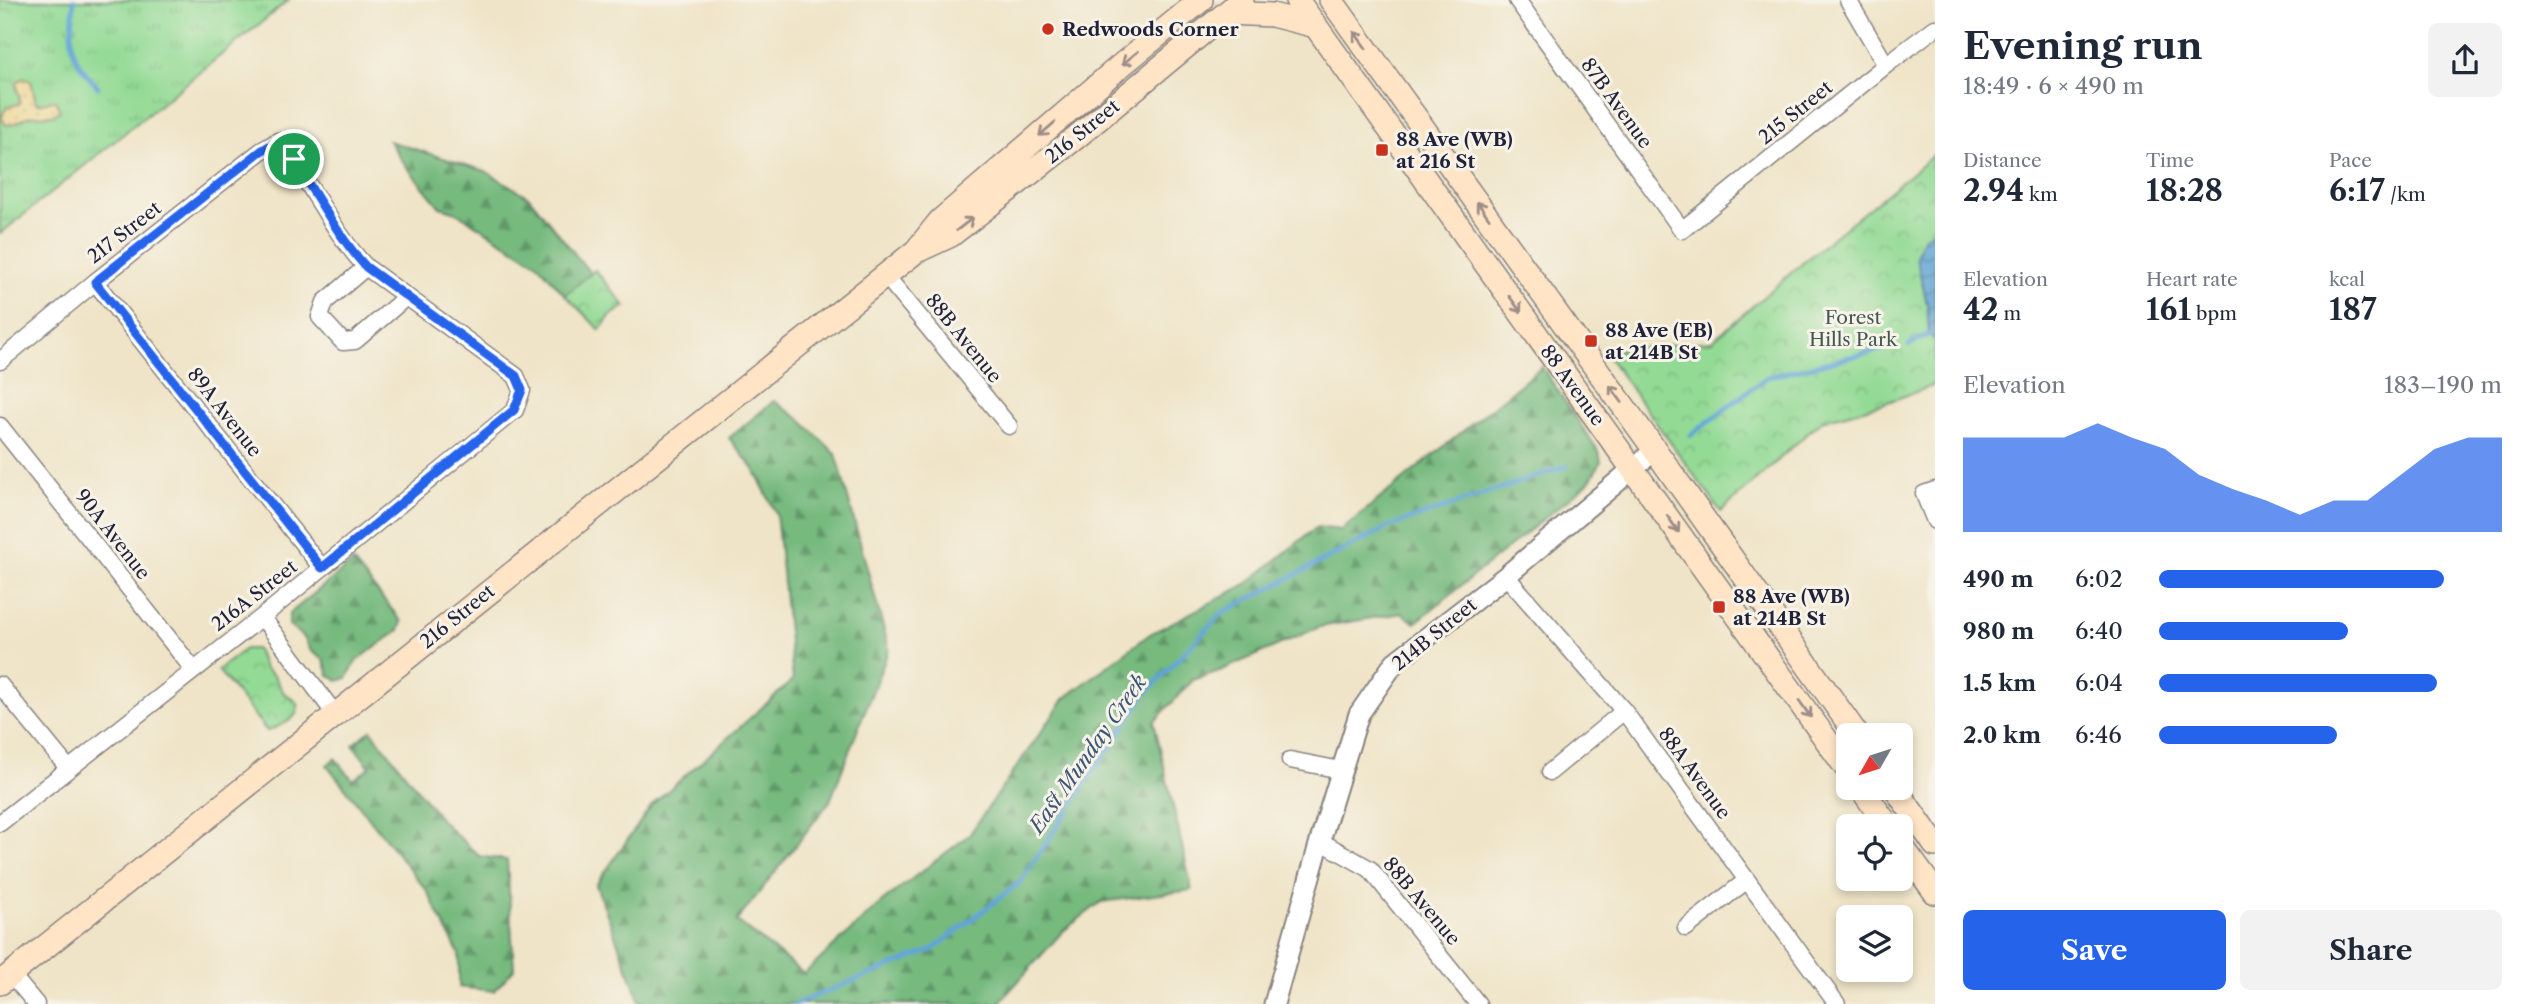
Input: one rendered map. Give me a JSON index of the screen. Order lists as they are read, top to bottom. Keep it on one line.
{"streets":{"main road":["216 Street","88 Avenue"],"street":["87B Avenue","215 Street","217 Street","88B Avenue","89A Avenue","90A Avenue","216A Street","214B Street","88A Avenue"]},"crossings":[["87B Avenue","215 Street"],["216 Street","88B Avenue"],["217 Street","89A Avenue"],["88B Avenue","214B Street"],["88 Avenue","214B Street"],["89A Avenue","216A Street"],["90A Avenue","216A Street"],["214B Street","88A Avenue"]],"water":["East Munday Creek"],"parks":["Forest Hills Park"],"places":{"other":["Redwoods Corner"],"transit":["88 Ave (WB) at 216 St","88 Ave (EB) at 214B St","88 Ave (WB) at 214B St"]},"north":"bottom left","page":{"heading":["Evening run","18:49 · 6 × 490 m"],"stats":[["Distance","2.94 km"],["Time","18:28"],["Pace","6:17 /km"],["Elevation","42 m"],["Heart rate","161 bpm"],["kcal","187"]],"chart":["Elevation","183–190 m"],"list":[{"name":"490 m","note":"6:02"},{"name":"980 m","note":"6:40"},{"name":"1.5 km","note":"6:04"},{"name":"2.0 km","note":"6:46"}],"buttons":["Save","Share"]}}
